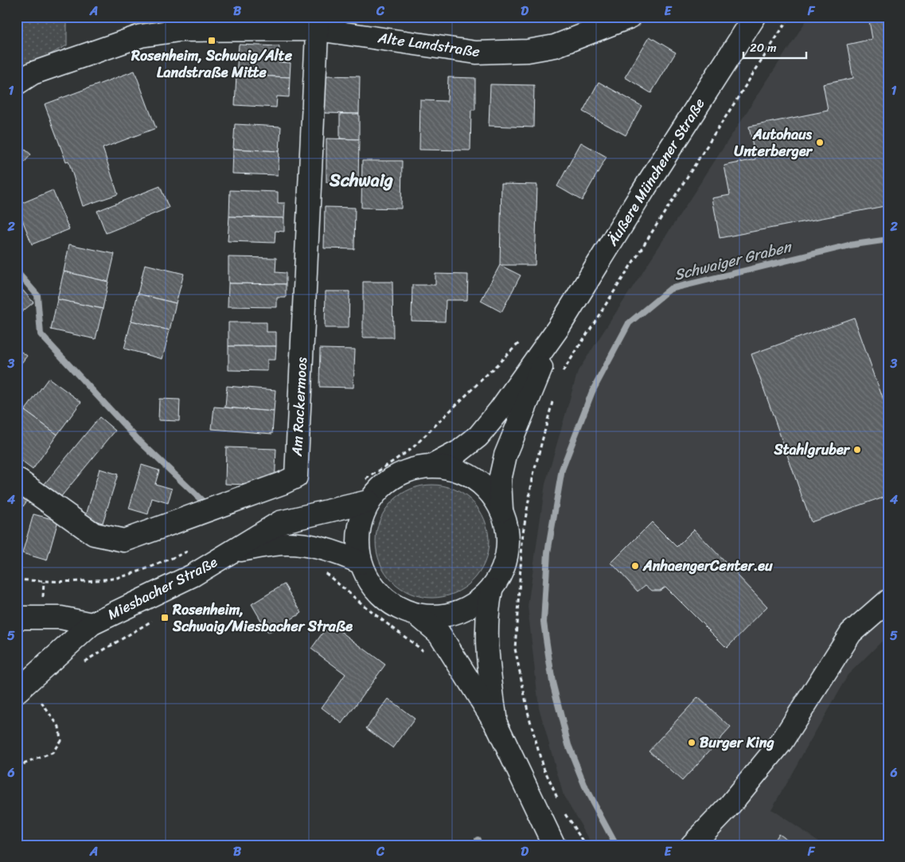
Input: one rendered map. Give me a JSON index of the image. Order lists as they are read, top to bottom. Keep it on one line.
{"streets":{"main road":["Alte Landstraße","Äußere Münchener Straße","Am Rackermoos","Miesbacher Straße"]},"crossings":[["Alte Landstraße","Am Rackermoos"]],"districts":["Schwaig"],"water":["Schwaiger Graben"],"places":{"transit":["Rosenheim, Schwaig/Alte Landstraße Mitte","Rosenheim, Schwaig/Miesbacher Straße"],"other":["Autohaus Unterberger","Stahlgruber","AnhaengerCenter.eu","Burger King"]},"scale_bar":"20 m","grid":{"columns":["A","B","C","D","E","F"],"rows":["1","2","3","4","5","6"]}}
